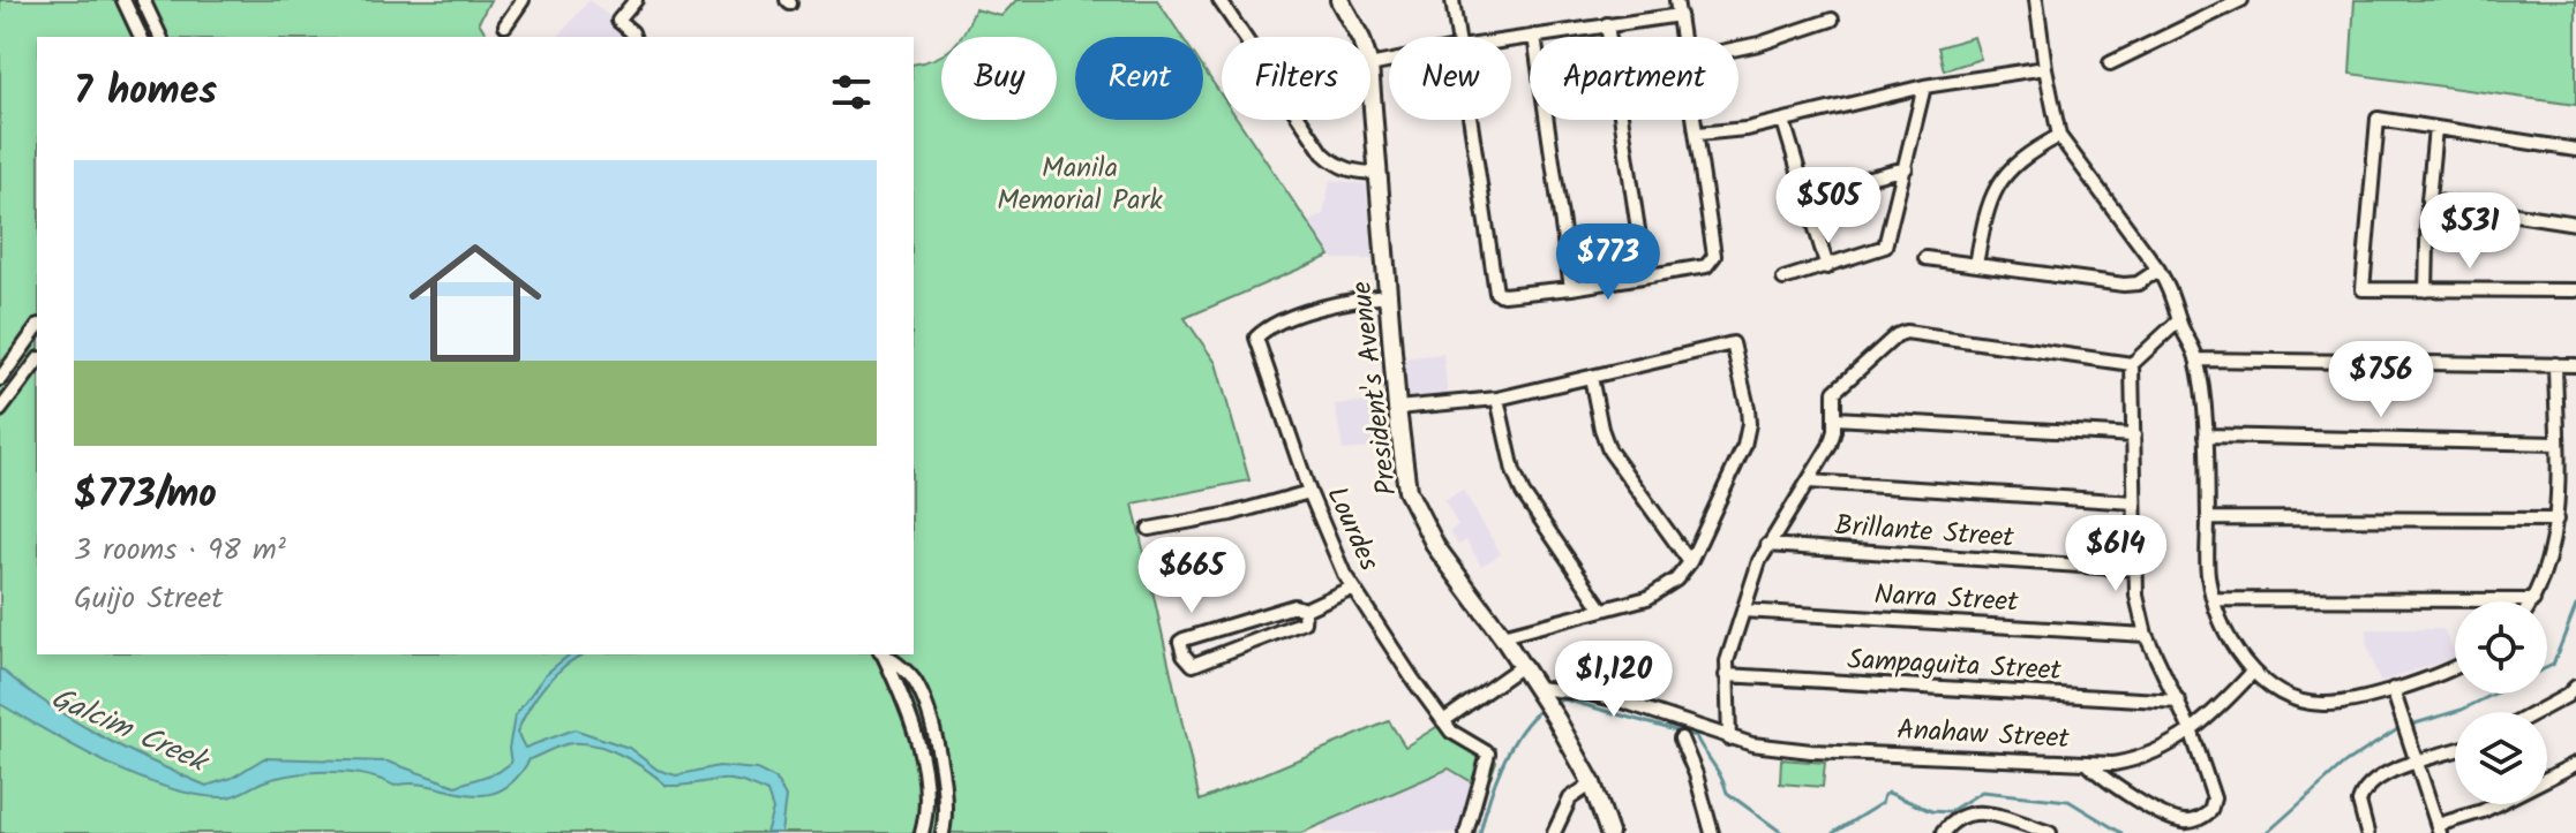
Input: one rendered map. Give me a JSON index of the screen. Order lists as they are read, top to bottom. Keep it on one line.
{"streets":{"street":["President's Avenue","Lourdes","Brillante Street","Narra Street","Sampaguita Street","Anahaw Street"]},"crossings":[["President's Avenue","Lourdes"],["President's Avenue","Anahaw Street"]],"water":["Galcim Creek"],"parks":["Manila Memorial Park"],"page":{"chip":["Buy","Rent","Filters","New","Apartment"],"heading":"7 homes","list":[{"name":"$773/mo","note":"3 rooms · 98 m² · Guijo Street"}],"price":["$505","$531","$773","$756","$614","$665","$1,120"]}}
